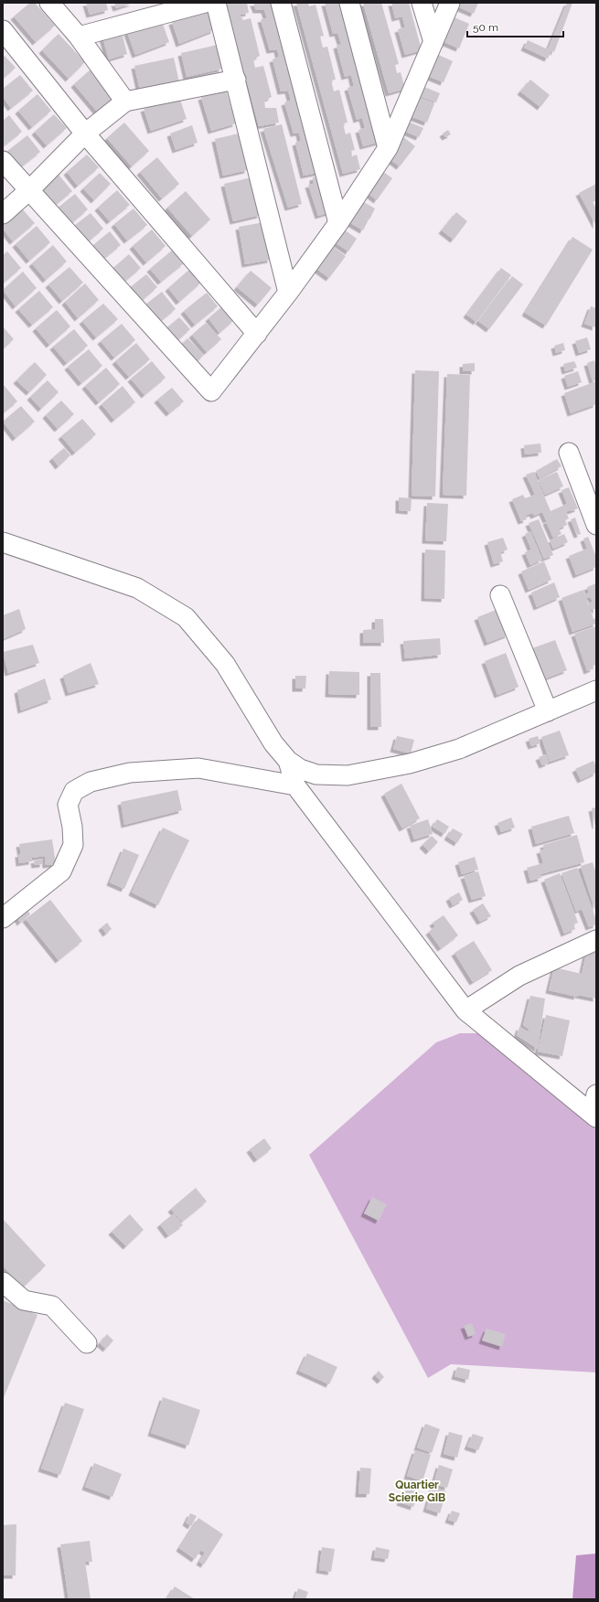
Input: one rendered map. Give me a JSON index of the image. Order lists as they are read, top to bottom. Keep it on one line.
{"districts":["Quartier Scierie GIB"],"scale_bar":"50 m"}
